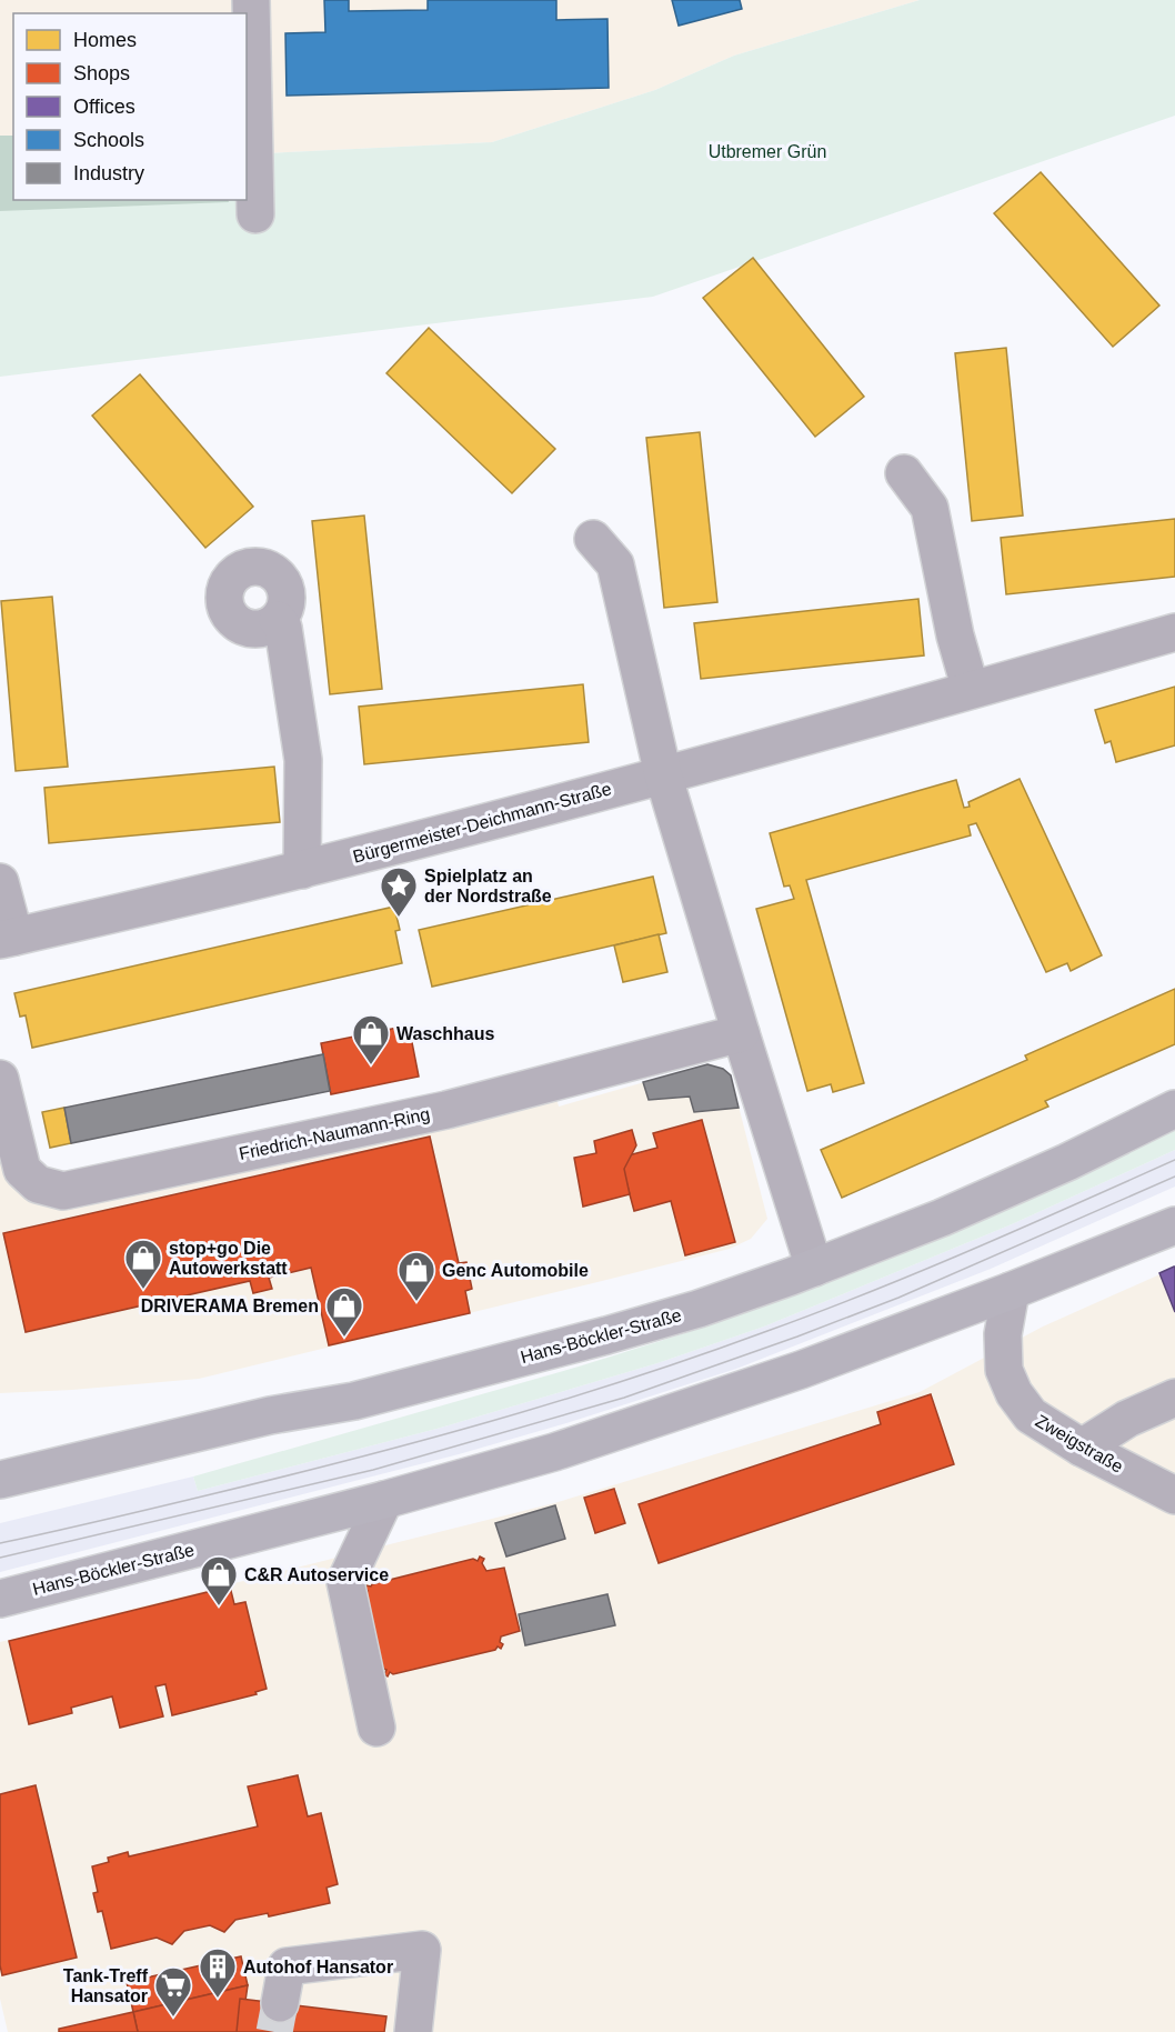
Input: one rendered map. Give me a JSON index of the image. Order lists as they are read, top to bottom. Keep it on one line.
{"streets":{"main road":["Hans-Böckler-Straße"],"street":["Bürgermeister-Deichmann-Straße","Friedrich-Naumann-Ring","Zweigstraße"]},"crossings":[["Hans-Böckler-Straße","Zweigstraße"]],"parks":["Utbremer Grün"],"places":{"place":["Spielplatz an der Nordstraße"],"shop":["Waschhaus","stop+go Die Autowerkstatt","Genc Automobile","DRIVERAMA Bremen","C&R Autoservice"],"building":["Autohof Hansator"],"supermarket":["Tank-Treff Hansator"]},"legend":["Homes","Shops","Offices","Schools","Industry"]}
